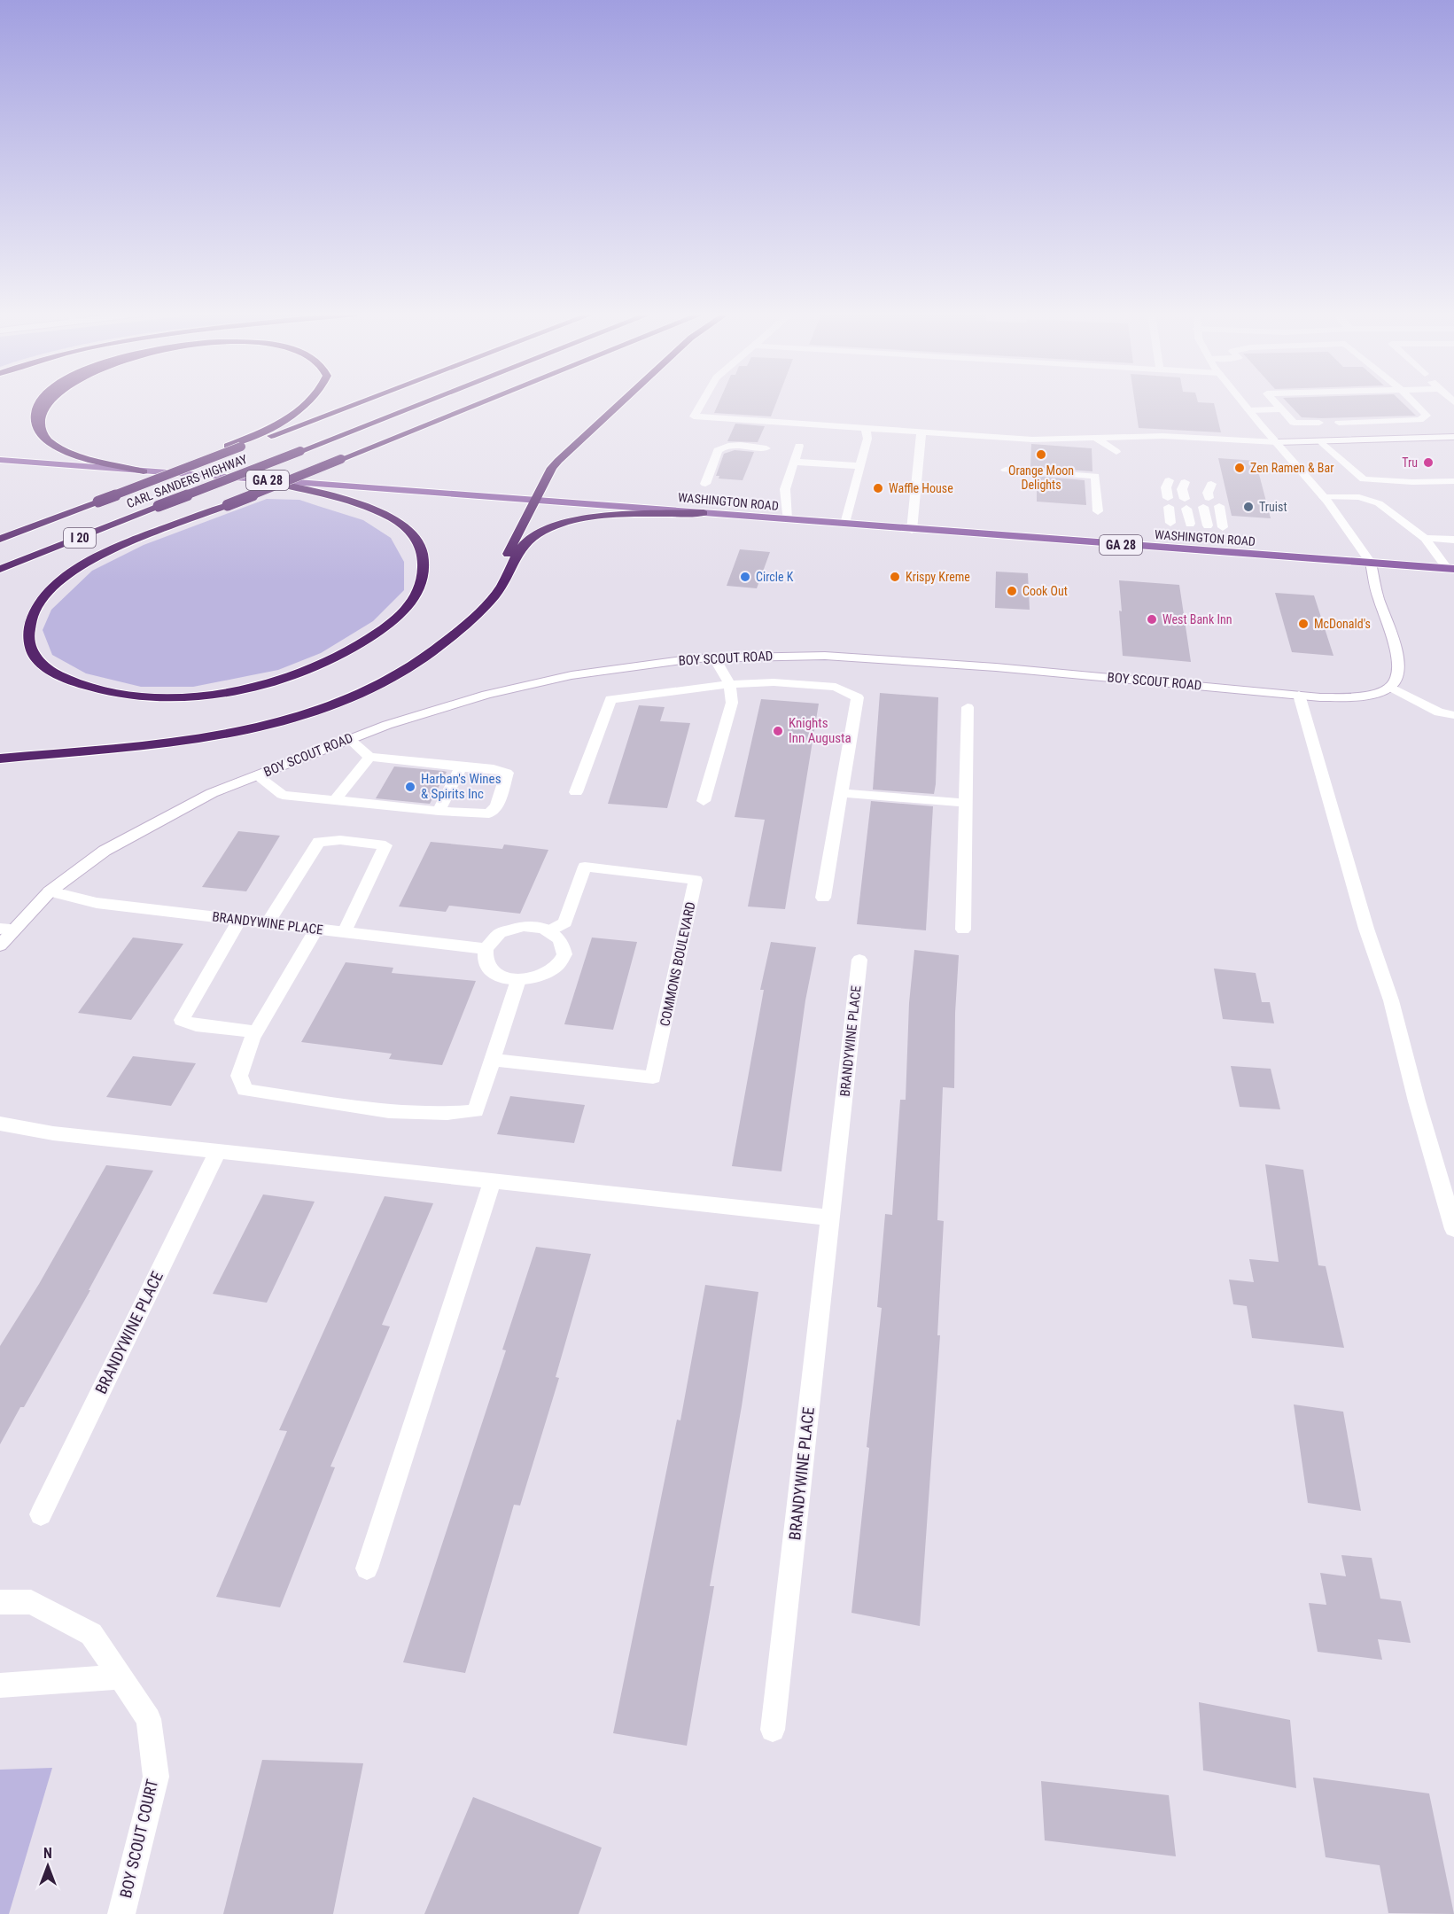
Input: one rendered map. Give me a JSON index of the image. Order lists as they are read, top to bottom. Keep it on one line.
{"streets":{"highway":["CARL SANDERS HIGHWAY","I 20"],"main road":["GA 28","WASHINGTON ROAD"],"street":["BOY SCOUT ROAD","BRANDYWINE PLACE","COMMONS BOULEVARD","BOY SCOUT COURT"]},"crossings":[["BOY SCOUT ROAD","BRANDYWINE PLACE"],["BRANDYWINE PLACE","COMMONS BOULEVARD"]],"places":["Orange Moon Delights","Tru","Zen Ramen & Bar","Waffle House","Truist","Circle K","Krispy Kreme","Cook Out","West Bank Inn","McDonald's","Knights Inn Augusta","Harban's Wines & Spirits Inc"],"north":"top"}
